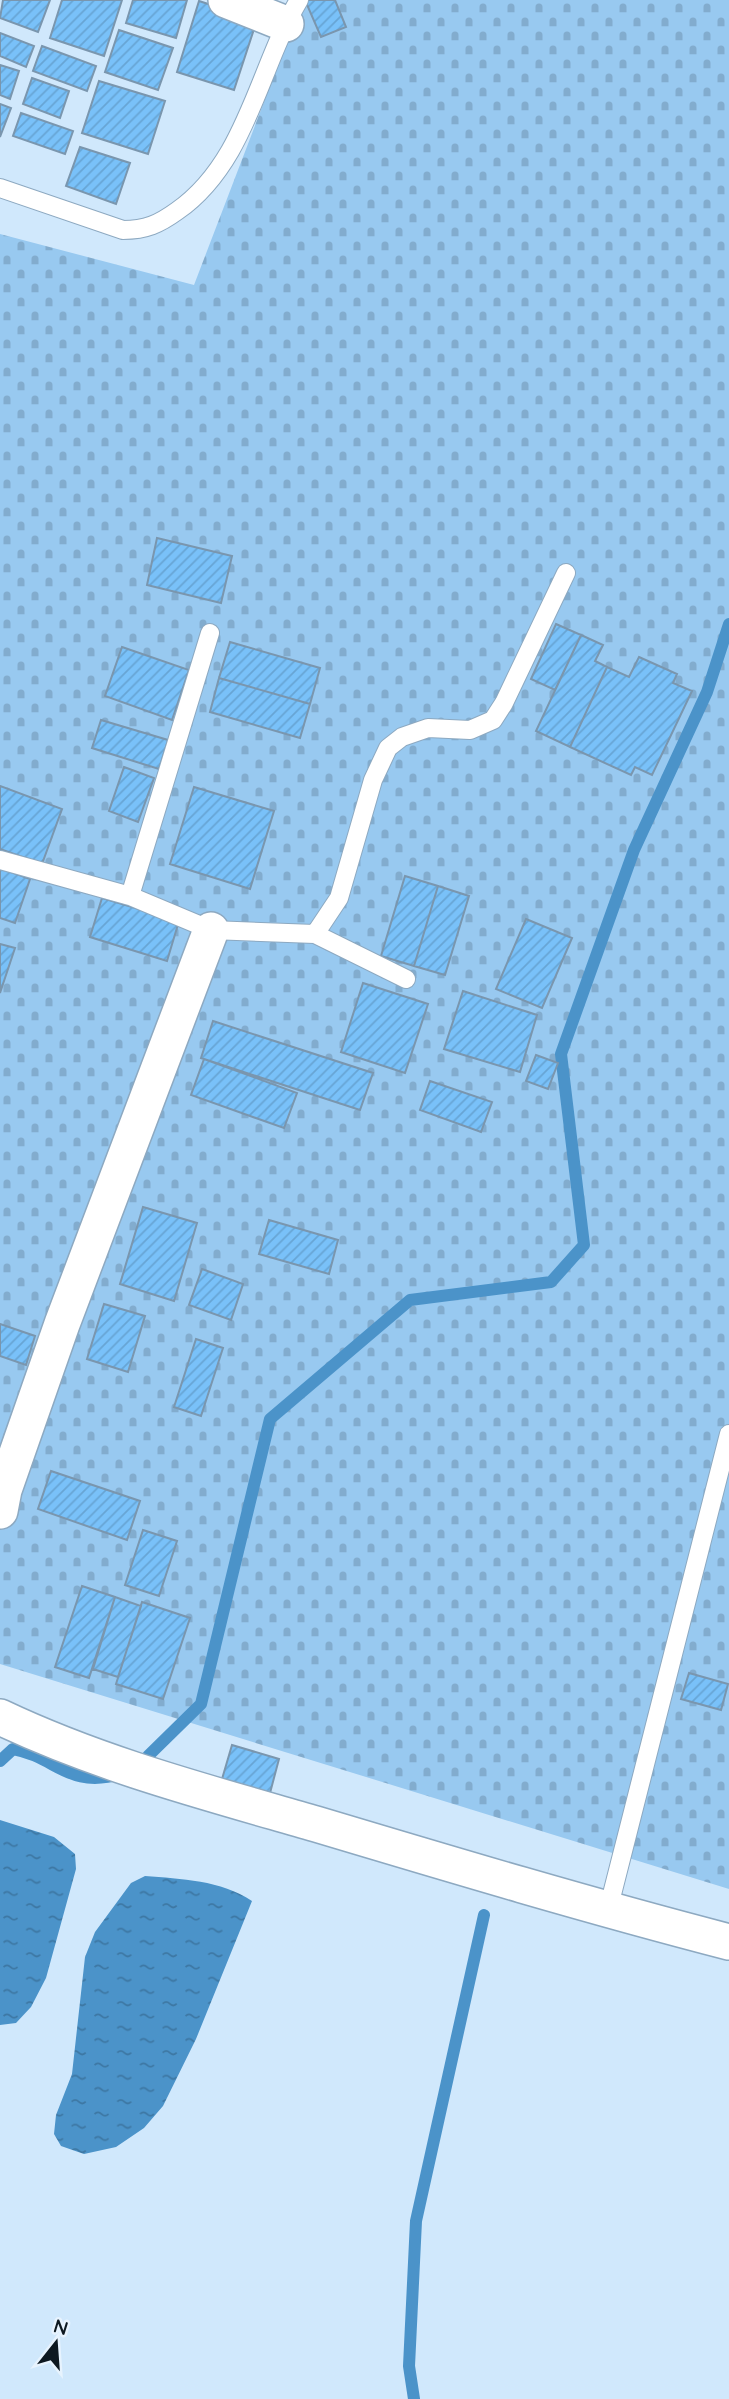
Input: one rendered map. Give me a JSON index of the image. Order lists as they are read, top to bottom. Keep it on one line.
{"north":"top"}
